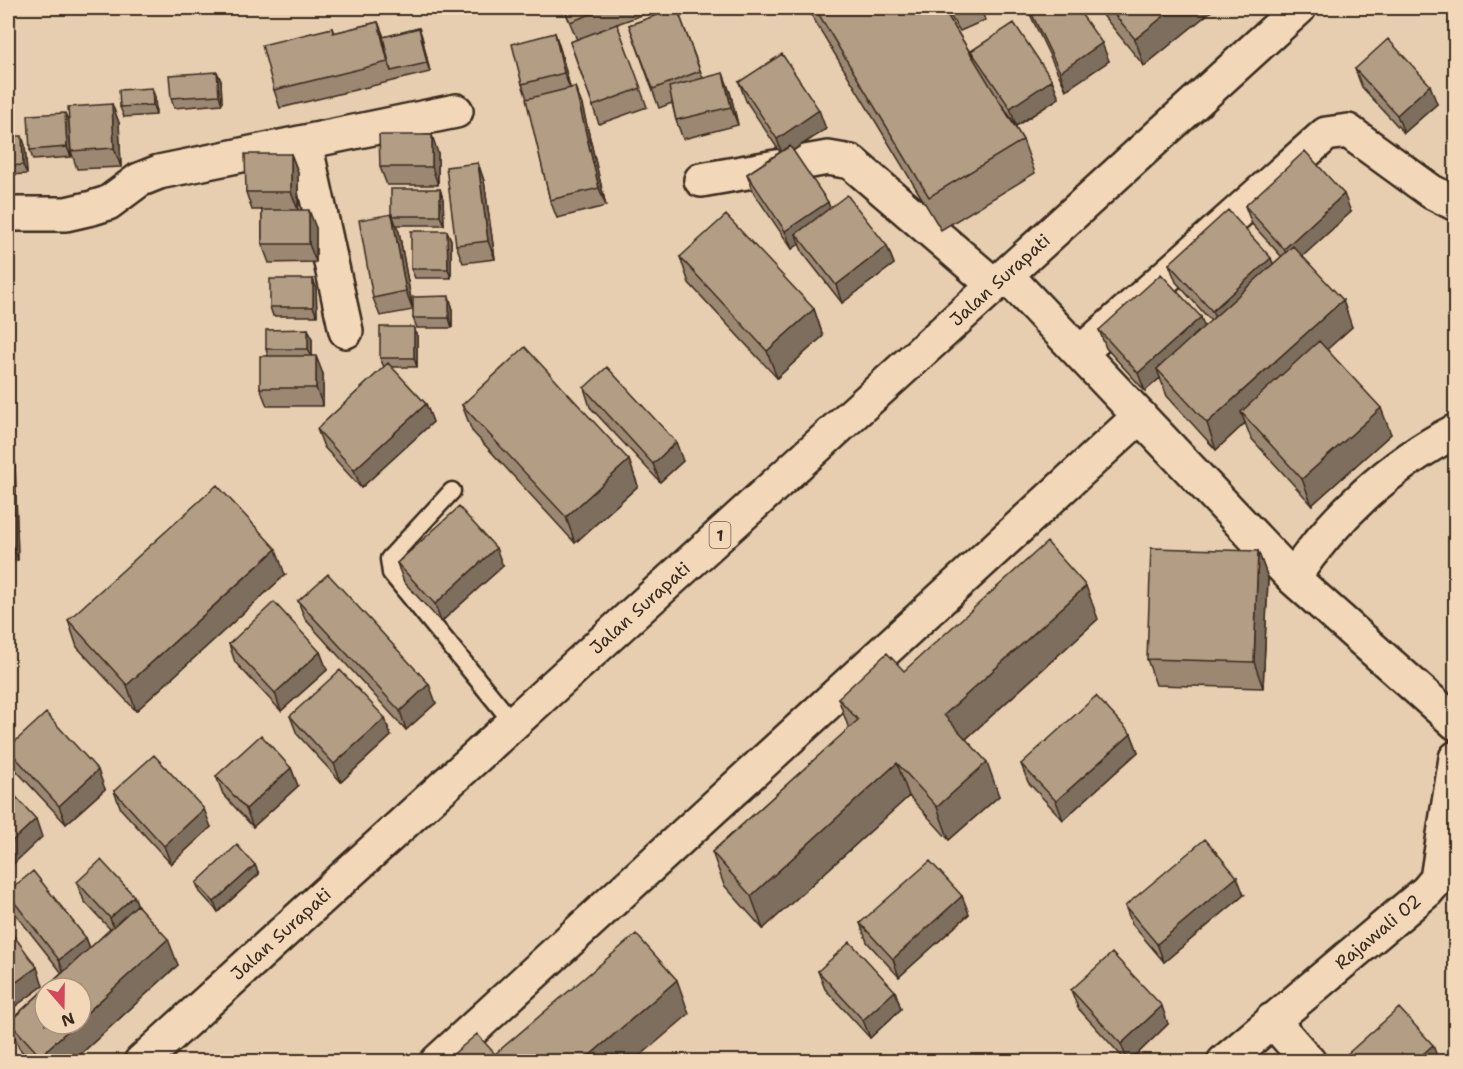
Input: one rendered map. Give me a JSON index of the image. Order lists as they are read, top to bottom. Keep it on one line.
{"streets":{"main road":["Jalan Surapati","1","Rajawali 02"]},"north":"bottom"}
